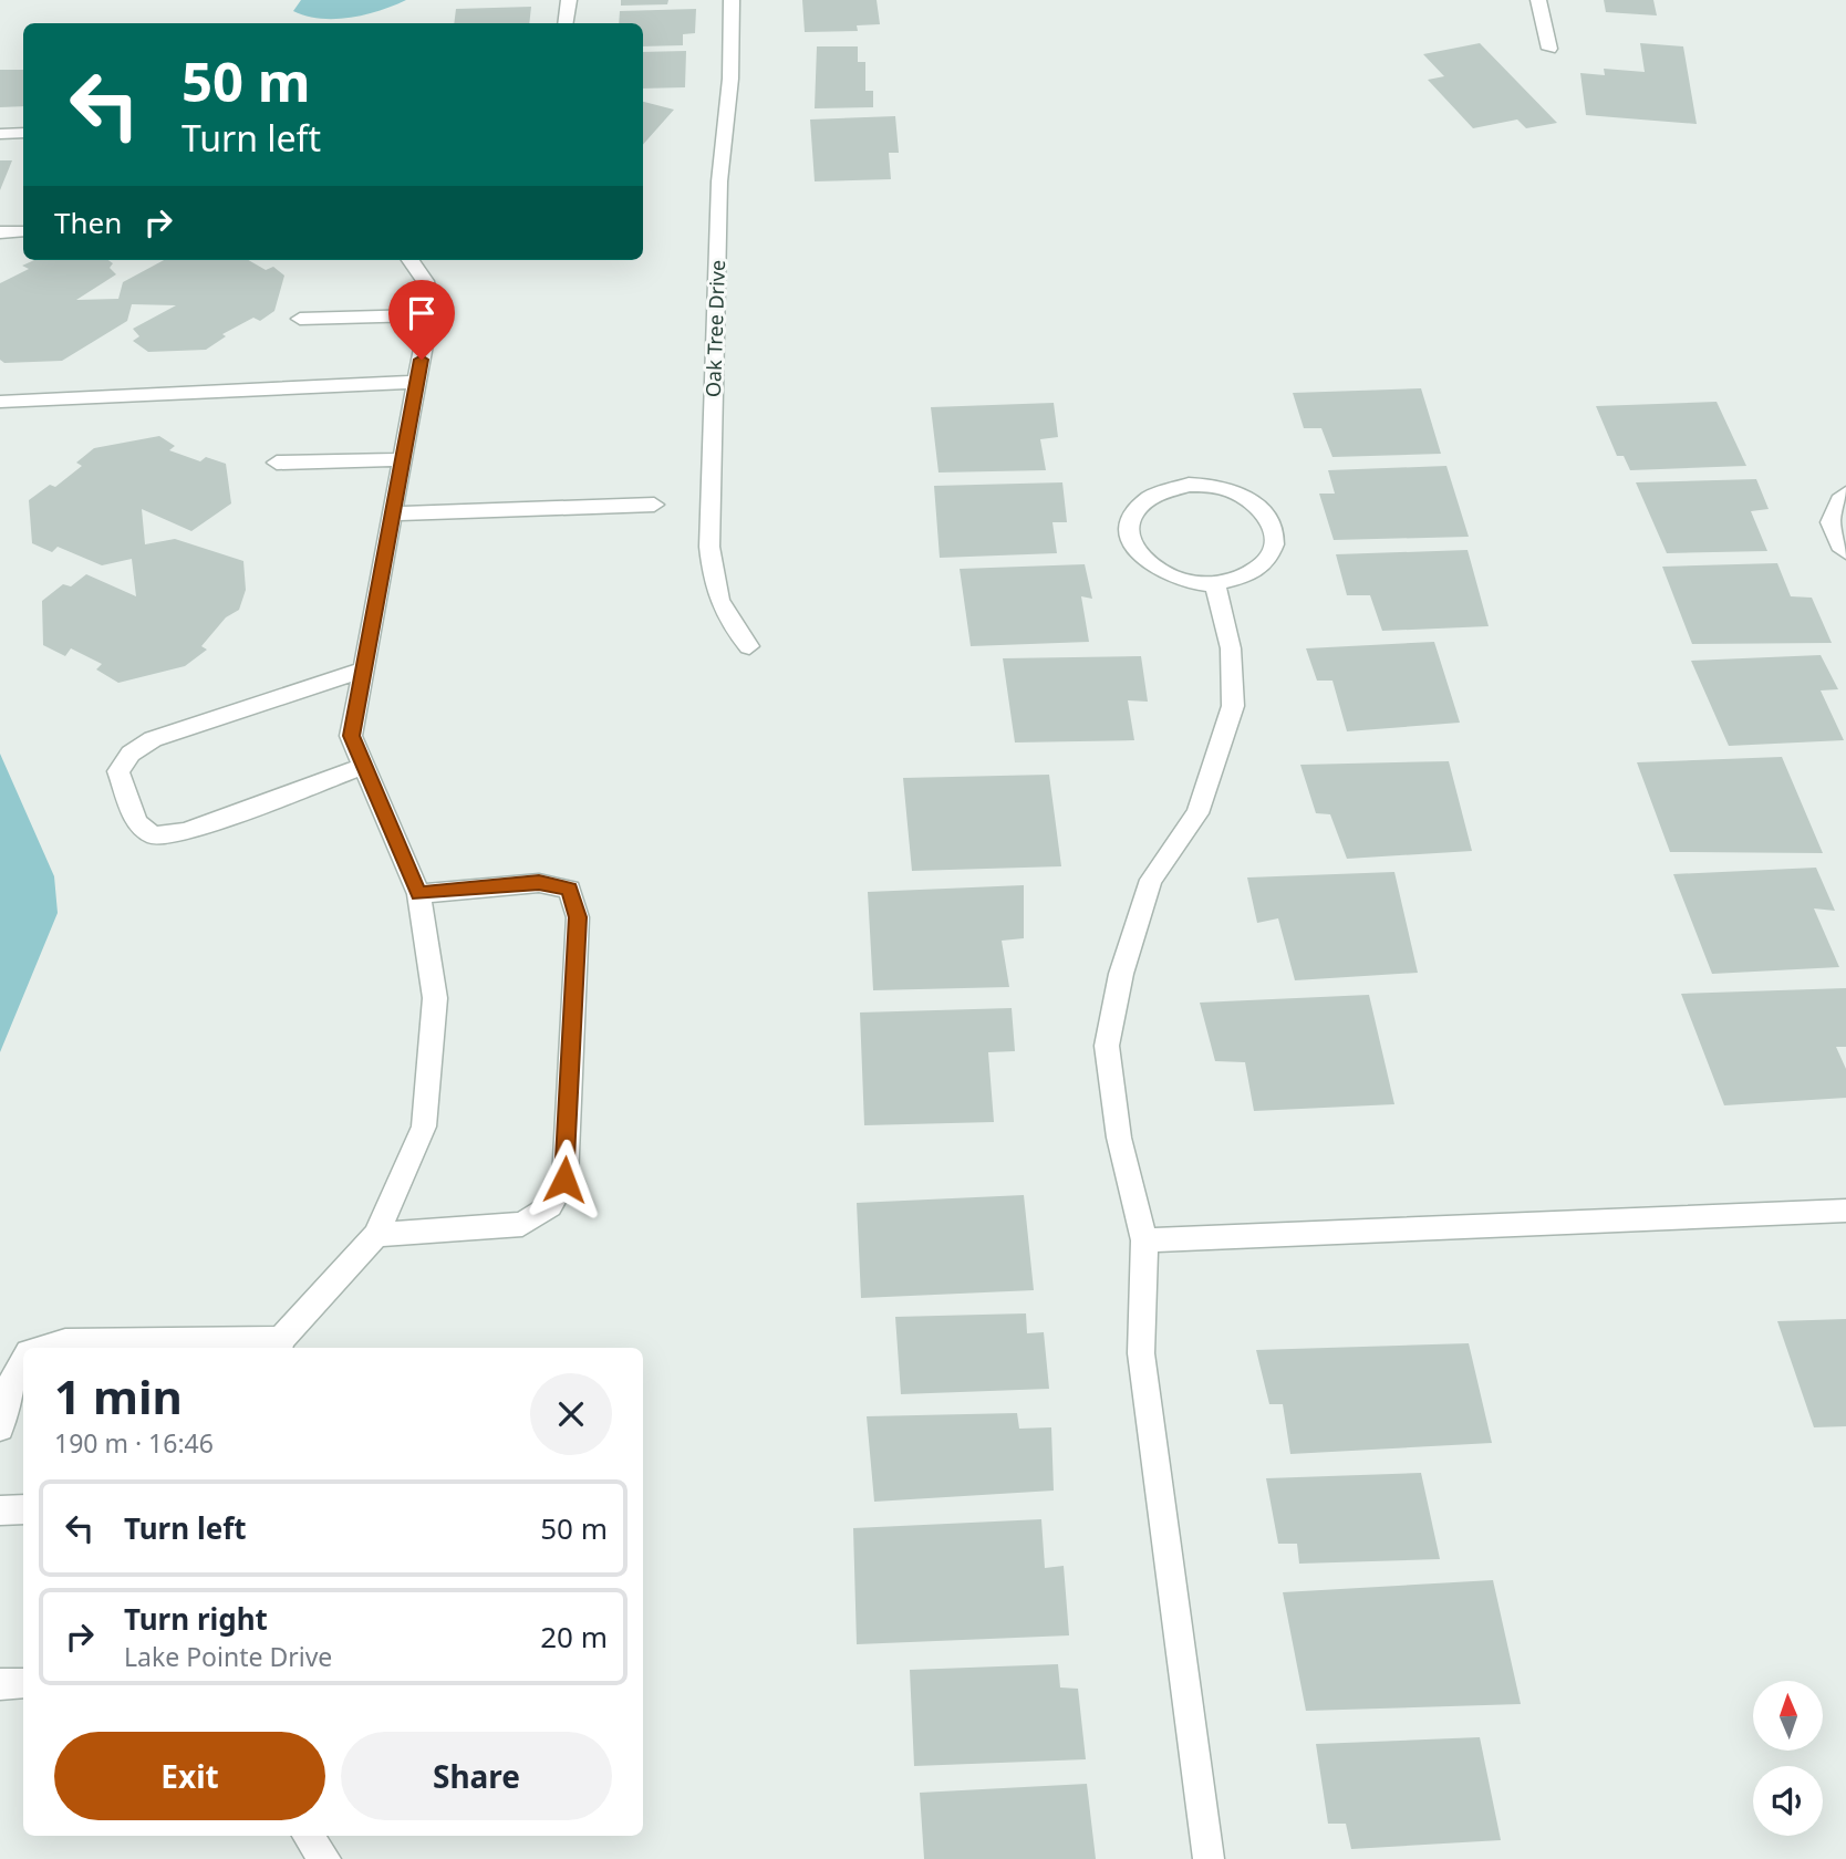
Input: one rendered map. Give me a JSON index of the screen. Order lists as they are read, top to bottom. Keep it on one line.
{"streets":{"street":["Oak Tree Drive"]},"north":"top","page":{"turn":["50 m","Turn left"],"then":"Then","heading":["1 min","190 m · 16:46"],"list":[{"name":"Turn left","value":"50 m"},{"name":"Turn right","note":"Lake Pointe Drive","value":"20 m"}],"buttons":["Exit","Share"]}}
